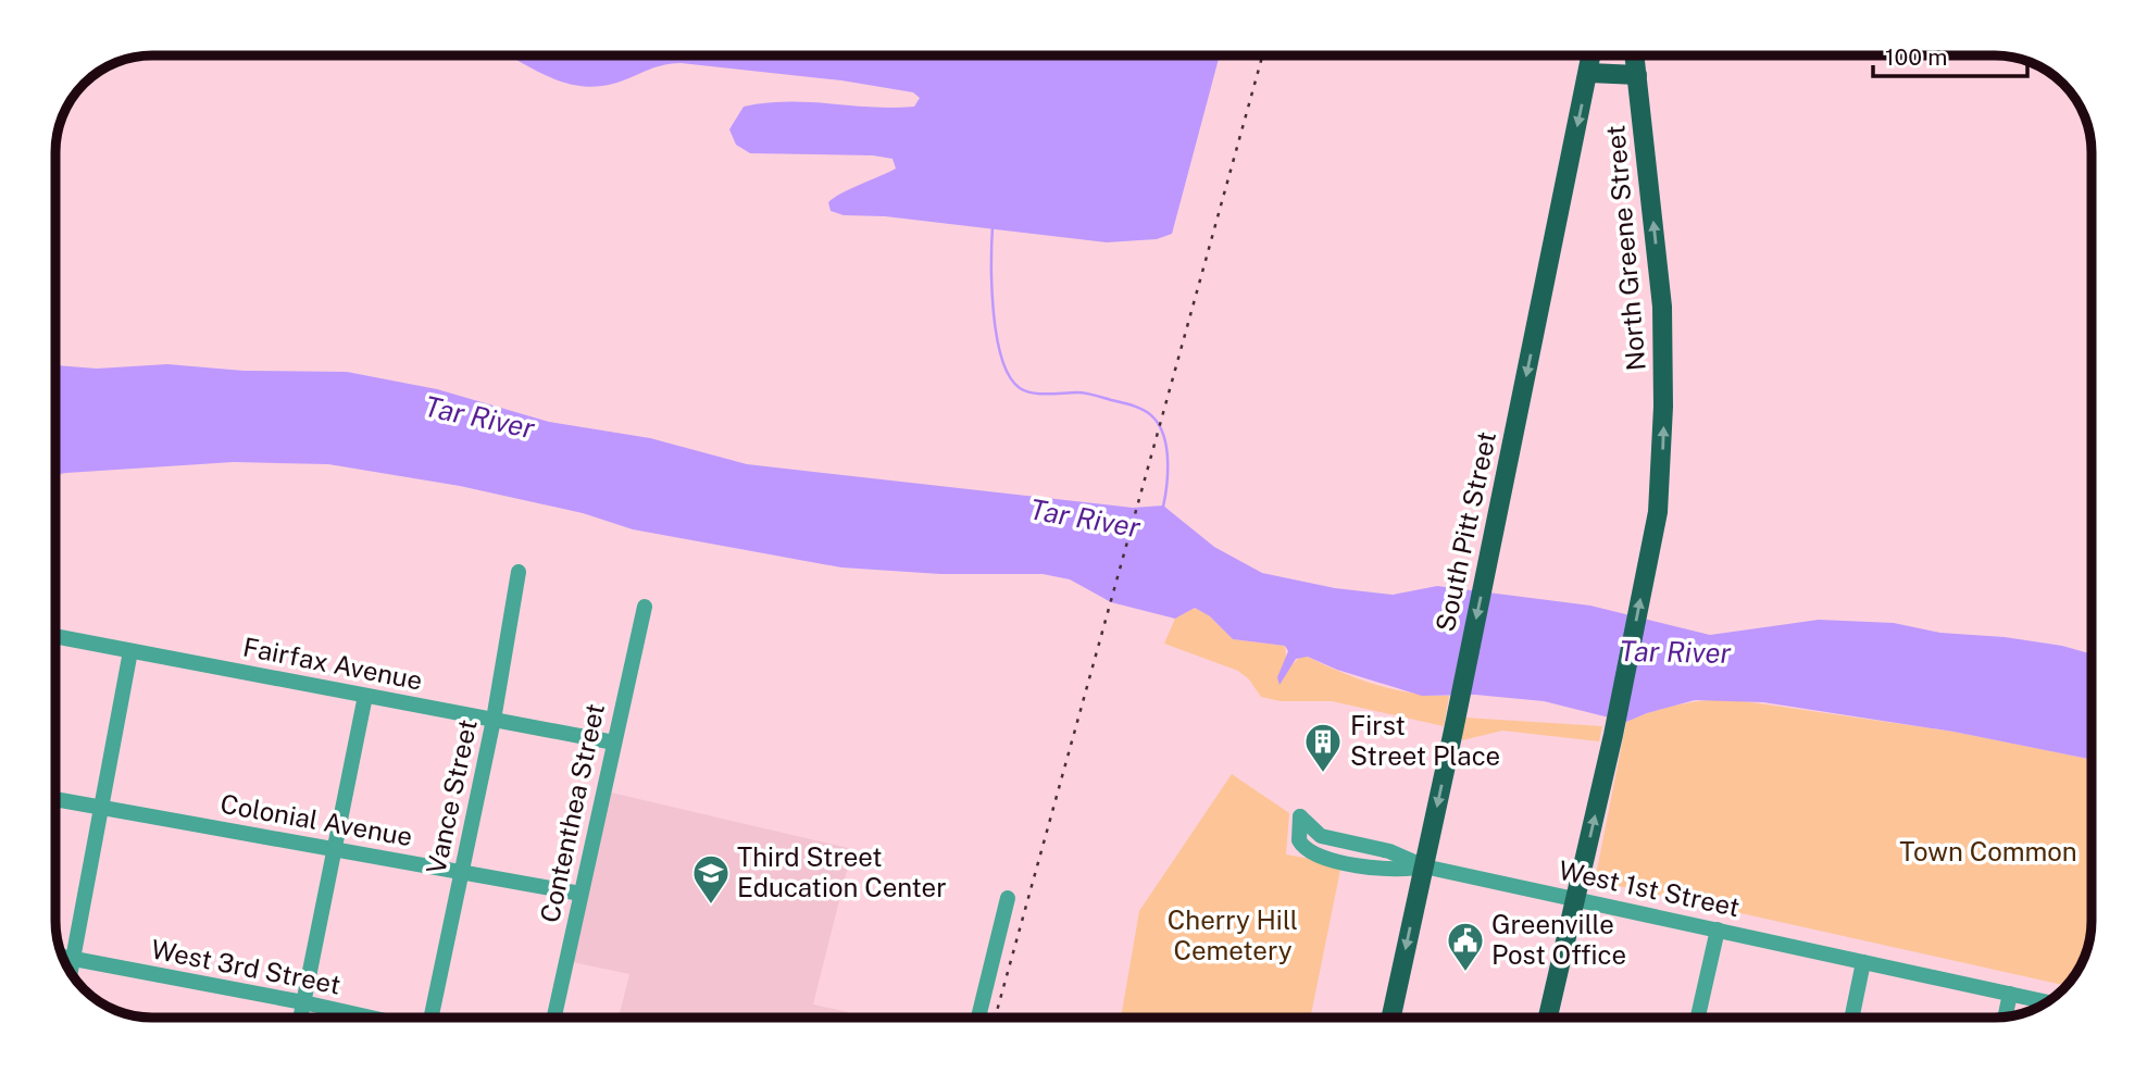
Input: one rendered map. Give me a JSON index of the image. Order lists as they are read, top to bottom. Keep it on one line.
{"streets":{"main road":["North Greene Street","South Pitt Street"],"street":["Fairfax Avenue","Vance Street","Contenthea Street","Colonial Avenue","West 1st Street","West 3rd Street"]},"crossings":[["North Greene Street","West 1st Street"],["South Pitt Street","West 1st Street"],["Fairfax Avenue","Vance Street"],["Fairfax Avenue","Contenthea Street"],["Vance Street","Colonial Avenue"],["Contenthea Street","Colonial Avenue"]],"one_way":["North Greene Street","South Pitt Street"],"water":["Tar River"],"parks":["Town Common","Cherry Hill Cemetery"],"places":{"building":["First Street Place"],"school or university":["Third Street Education Center"],"public building":["Greenville Post Office"]},"scale_bar":"100 m"}
